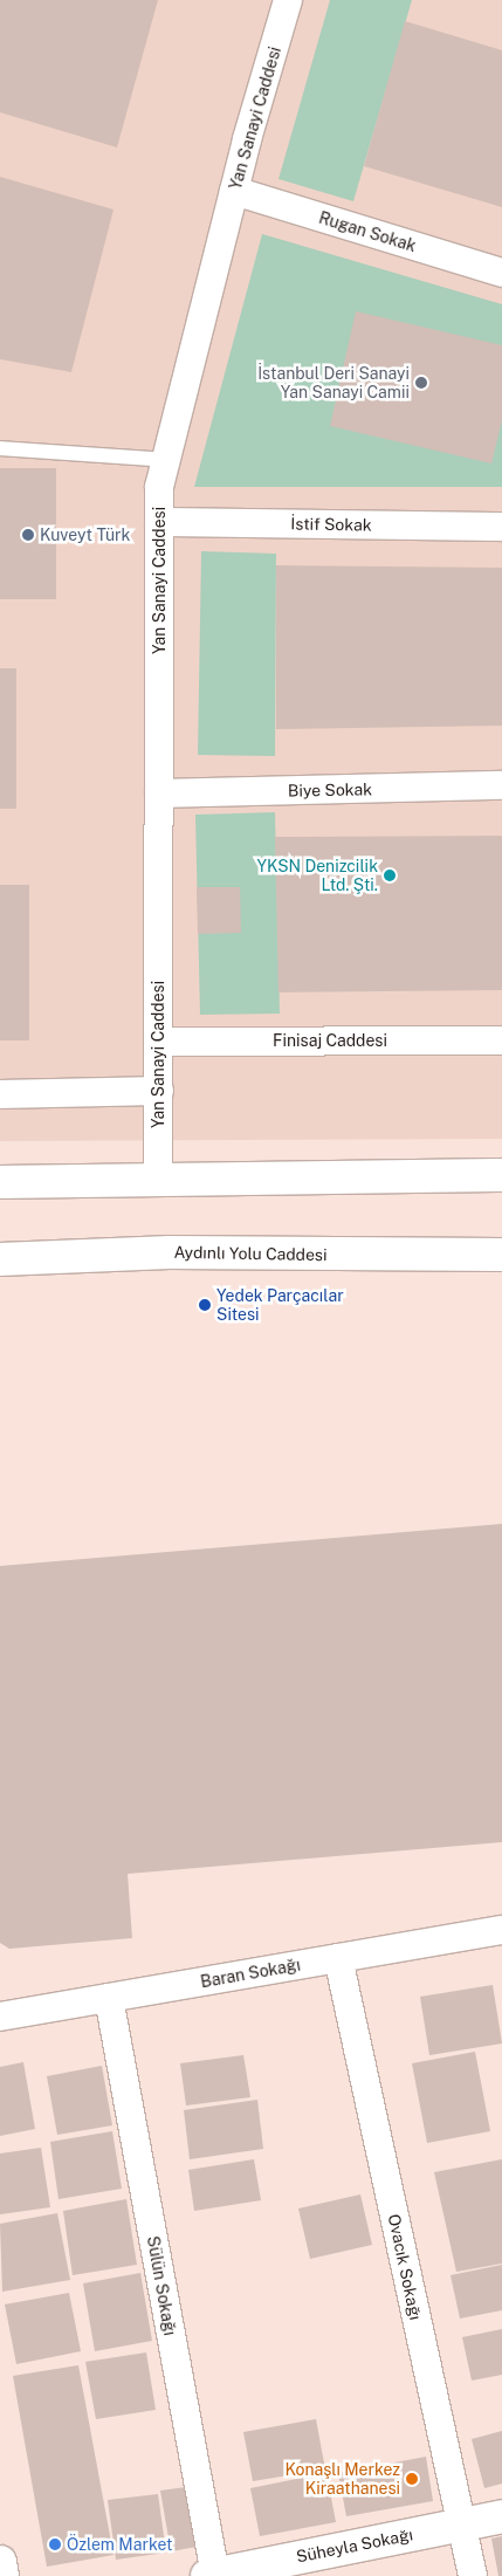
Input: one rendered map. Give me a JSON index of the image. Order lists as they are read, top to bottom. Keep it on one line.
{"streets":{"main road":["Aydınlı Yolu Caddesi","Süheyla Sokağı"],"street":["Yan Sanayi Caddesi","Rugan Sokak","İstif Sokak","Biye Sokak","Finisaj Caddesi","Baran Sokağı","Ovacık Sokağı","Sülün Sokağı"]},"crossings":[["Yan Sanayi Caddesi","Rugan Sokak"],["Yan Sanayi Caddesi","İstif Sokak"],["Yan Sanayi Caddesi","Biye Sokak"],["Yan Sanayi Caddesi","Finisaj Caddesi"],["Baran Sokağı","Ovacık Sokağı"],["Baran Sokağı","Sülün Sokağı"],["Ovacık Sokağı","Süheyla Sokağı"],["Sülün Sokağı","Süheyla Sokağı"]],"places":["İstanbul Deri Sanayi Yan Sanayi Camii","Kuveyt Türk","YKSN Denizcilik Ltd. Şti.","Yedek Parçacılar Sitesi","Konaşlı Merkez Kiraathanesi","Özlem Market"]}
